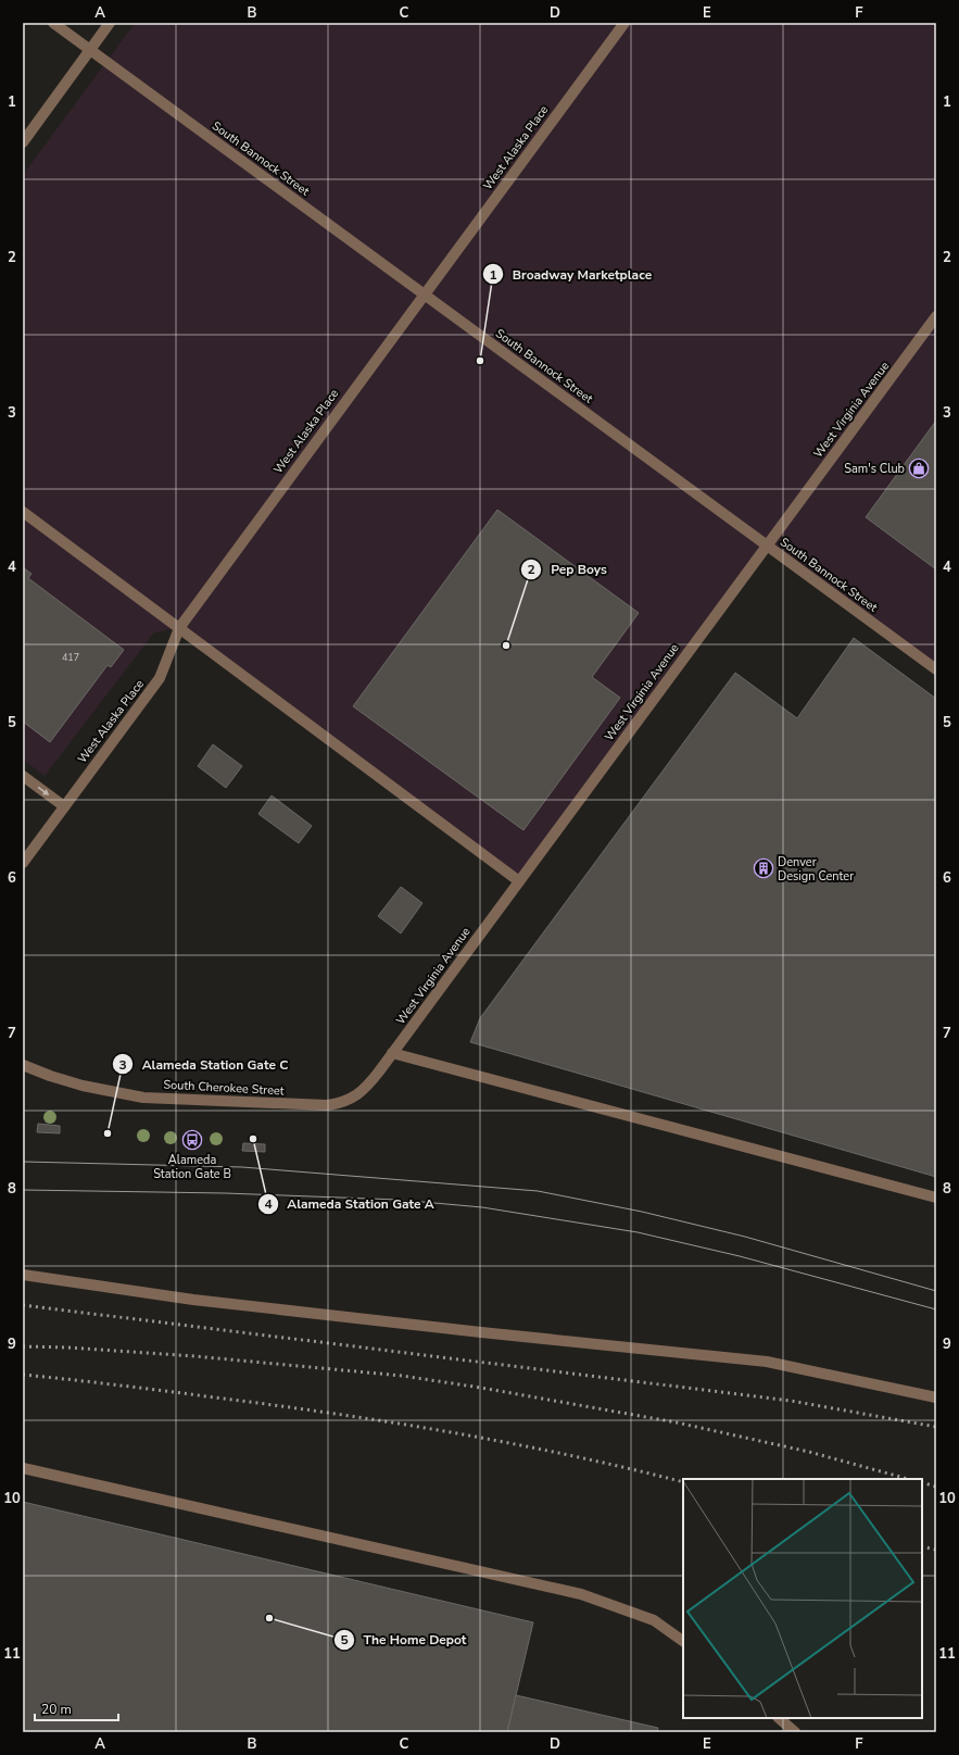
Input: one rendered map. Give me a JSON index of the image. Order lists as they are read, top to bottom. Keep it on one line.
{"streets":{"street":["West Alaska Place","South Bannock Street","West Virginia Avenue","South Cherokee Street"]},"crossings":[["West Alaska Place","South Bannock Street"],["South Bannock Street","West Virginia Avenue"],["West Virginia Avenue","South Cherokee Street"]],"places":{"other":["Broadway Marketplace","Pep Boys","Alameda Station Gate C","Alameda Station Gate A","The Home Depot"],"shop":["Sam's Club"],"building":["Denver Design Center"],"bus stop":["Alameda Station Gate B"]},"house_numbers":["417"],"scale_bar":"20 m","grid":{"columns":["A","B","C","D","E","F"],"rows":["1","2","3","4","5","6","7","8","9","10","11"]}}
